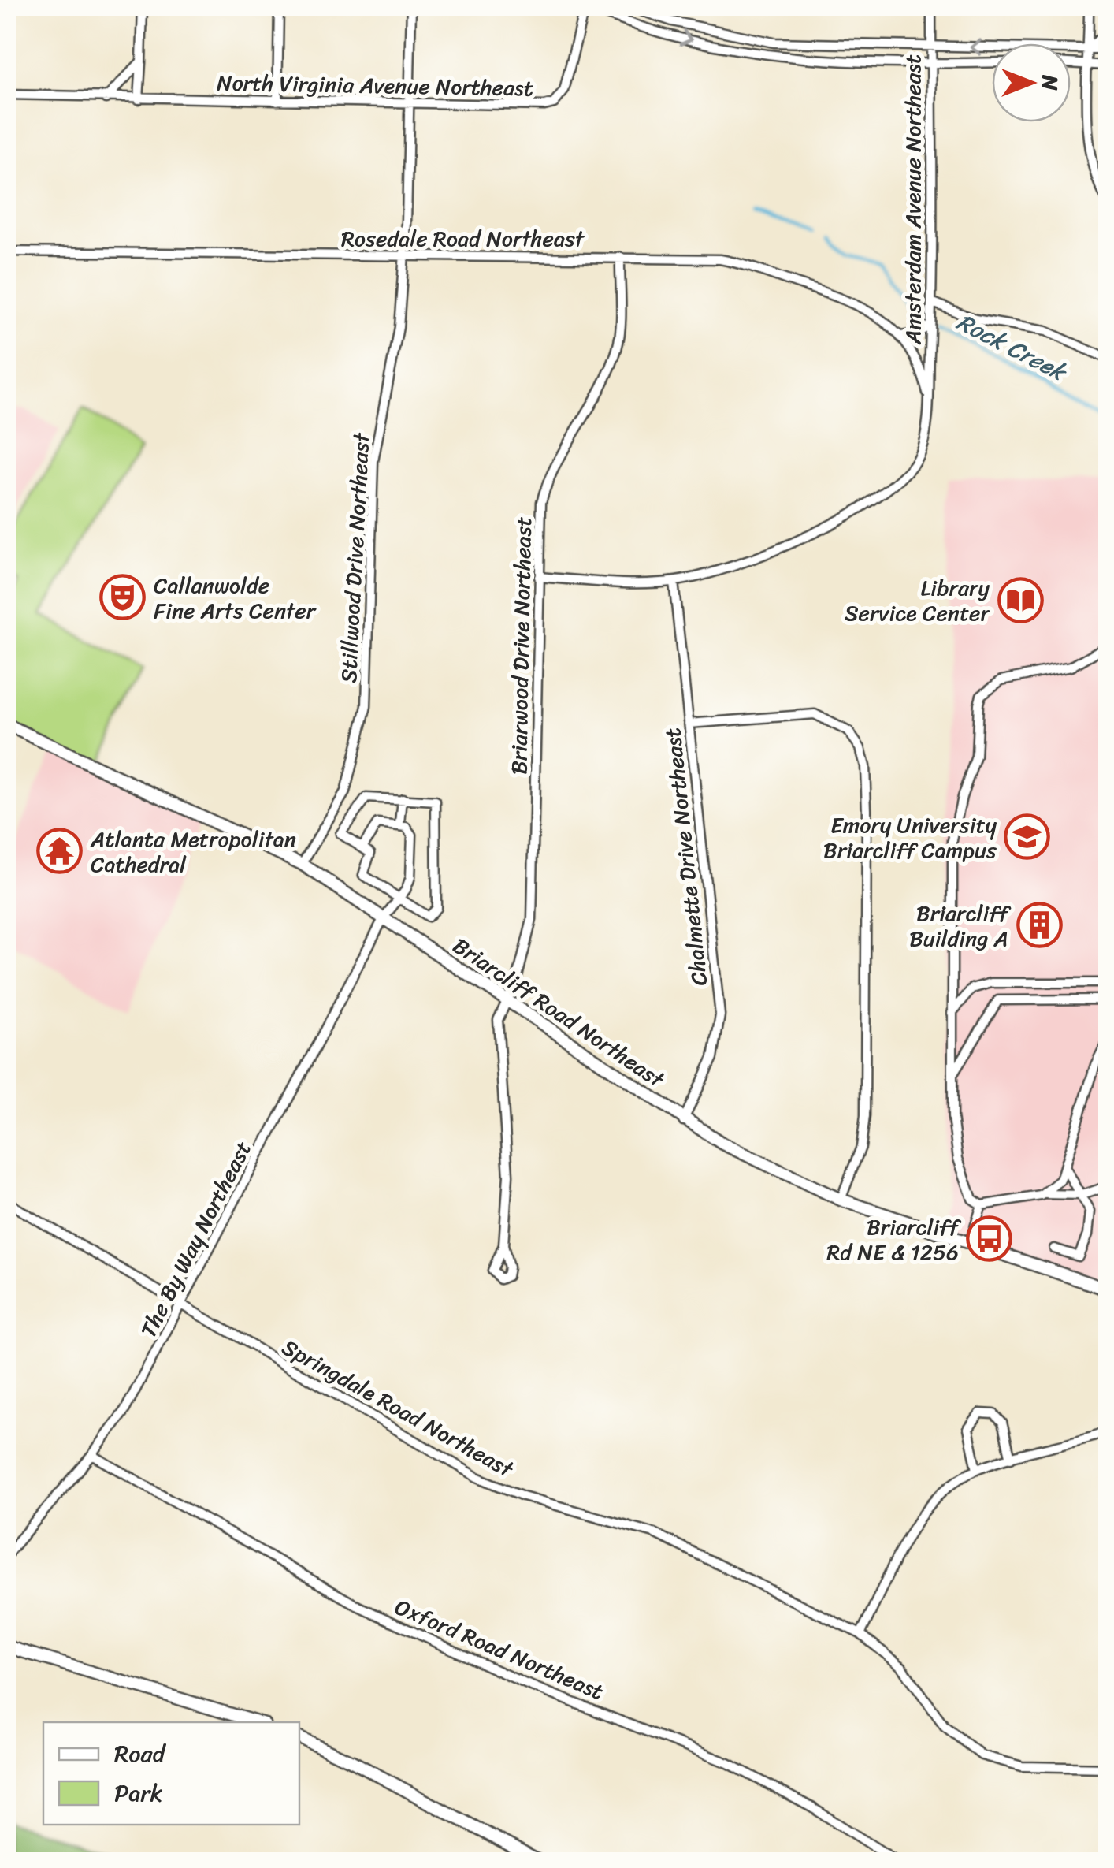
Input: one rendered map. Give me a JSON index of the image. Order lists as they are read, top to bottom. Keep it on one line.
{"streets":{"main road":["Briarcliff Road Northeast"],"street":["North Virginia Avenue Northeast","Amsterdam Avenue Northeast","Rosedale Road Northeast","Stillwood Drive Northeast","Briarwood Drive Northeast","Chalmette Drive Northeast","The By Way Northeast","Springdale Road Northeast","Oxford Road Northeast"]},"crossings":[["North Virginia Avenue Northeast","Stillwood Drive Northeast"],["Amsterdam Avenue Northeast","Rosedale Road Northeast"],["Amsterdam Avenue Northeast","Briarwood Drive Northeast"],["Amsterdam Avenue Northeast","Chalmette Drive Northeast"],["Rosedale Road Northeast","Stillwood Drive Northeast"],["Rosedale Road Northeast","Briarwood Drive Northeast"],["Stillwood Drive Northeast","Briarcliff Road Northeast"],["Briarwood Drive Northeast","Briarcliff Road Northeast"],["Chalmette Drive Northeast","Briarcliff Road Northeast"],["Briarcliff Road Northeast","The By Way Northeast"],["The By Way Northeast","Springdale Road Northeast"],["The By Way Northeast","Oxford Road Northeast"]],"water":["Rock Creek"],"places":{"theatre":["Callanwolde Fine Arts Center"],"library":["Library Service Center"],"school or university":["Emory University Briarcliff Campus"],"temple":["Atlanta Metropolitan Cathedral"],"building":["Briarcliff Building A"],"bus stop":["Briarcliff Rd NE & 1256"]},"legend":["Road","Park"],"north":"right"}
